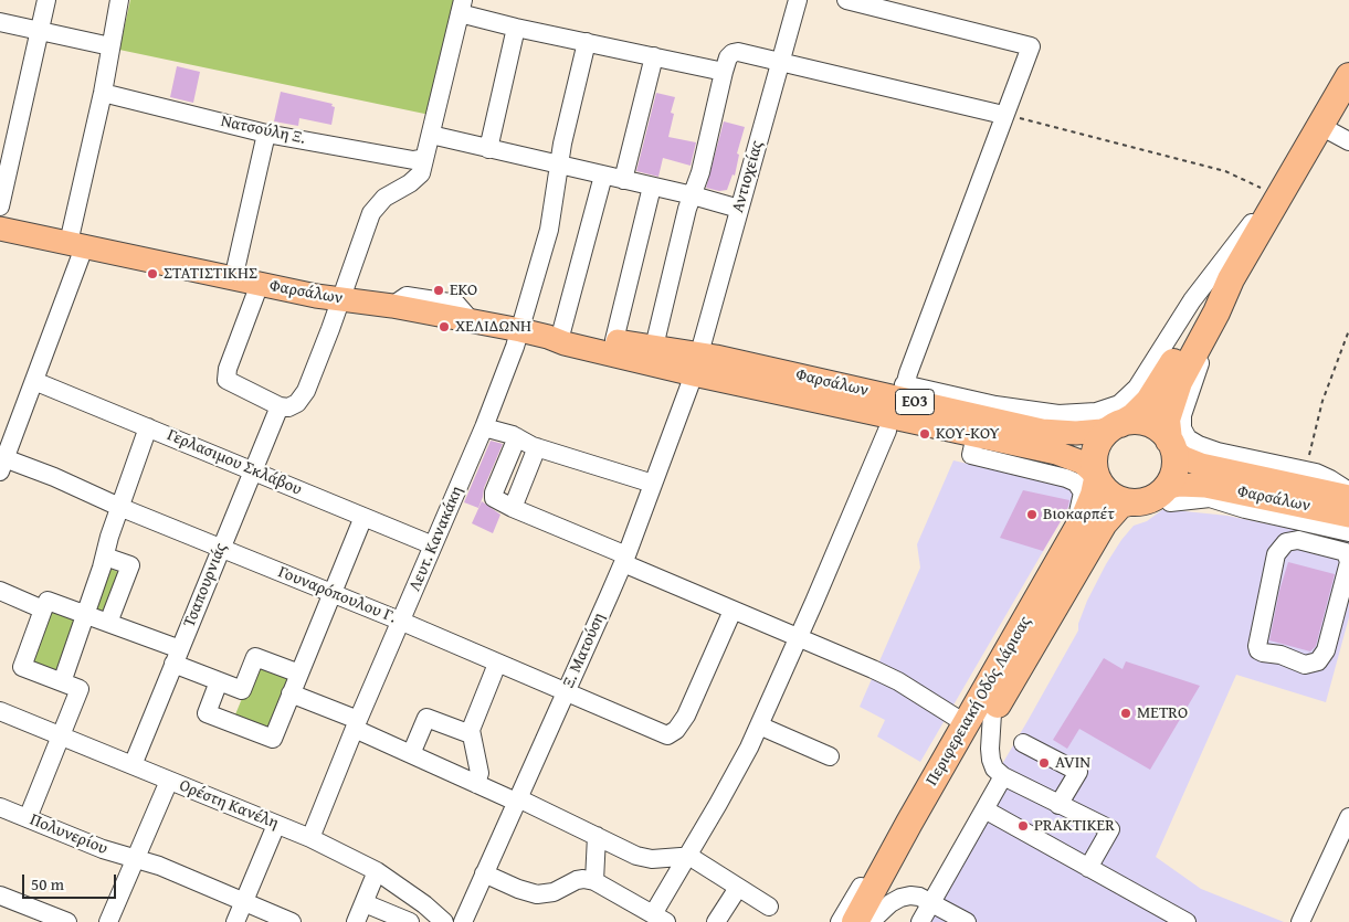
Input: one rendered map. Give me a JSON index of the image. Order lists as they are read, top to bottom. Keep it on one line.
{"streets":{"highway":["ΕΟ3","Περιφερειακή Οδός Λάρισας"],"main road":["Φαρσάλων"],"street":["Νατσούλη Ξ.","Αντιοχείας","Γερλασιμου Σκλάβου","Λευτ. Κανακάκη","Τσαπουρνιάς","Γουναρόπουλου Γ.","Ξ. Ματούση","Ορέστη Κανέλη","Πολυνερίου"]},"crossings":[["Αντιοχείας","Φαρσάλων"],["Αντιοχείας","Ξ. Ματούση"],["Φαρσάλων","ΕΟ3"],["Φαρσάλων","Λευτ. Κανακάκη"],["Φαρσάλων","Ξ. Ματούση"],["Φαρσάλων","Περιφερειακή Οδός Λάρισας"],["ΕΟ3","Περιφερειακή Οδός Λάρισας"],["Γερλασιμου Σκλάβου","Λευτ. Κανακάκη"],["Γερλασιμου Σκλάβου","Τσαπουρνιάς"],["Λευτ. Κανακάκη","Γουναρόπουλου Γ."],["Λευτ. Κανακάκη","Ορέστη Κανέλη"],["Τσαπουρνιάς","Γουναρόπουλου Γ."],["Τσαπουρνιάς","Ορέστη Κανέλη"],["Γουναρόπουλου Γ.","Ξ. Ματούση"]],"places":["ΣΤΑΤΙΣΤΙΚΗΣ","EKO","ΧΕΛΙΔΩΝΗ","ΚΟΥ-ΚΟΥ","Βιοκαρπέτ","METRO","AVIN","PRAKTIKER"],"scale_bar":"50 m"}
